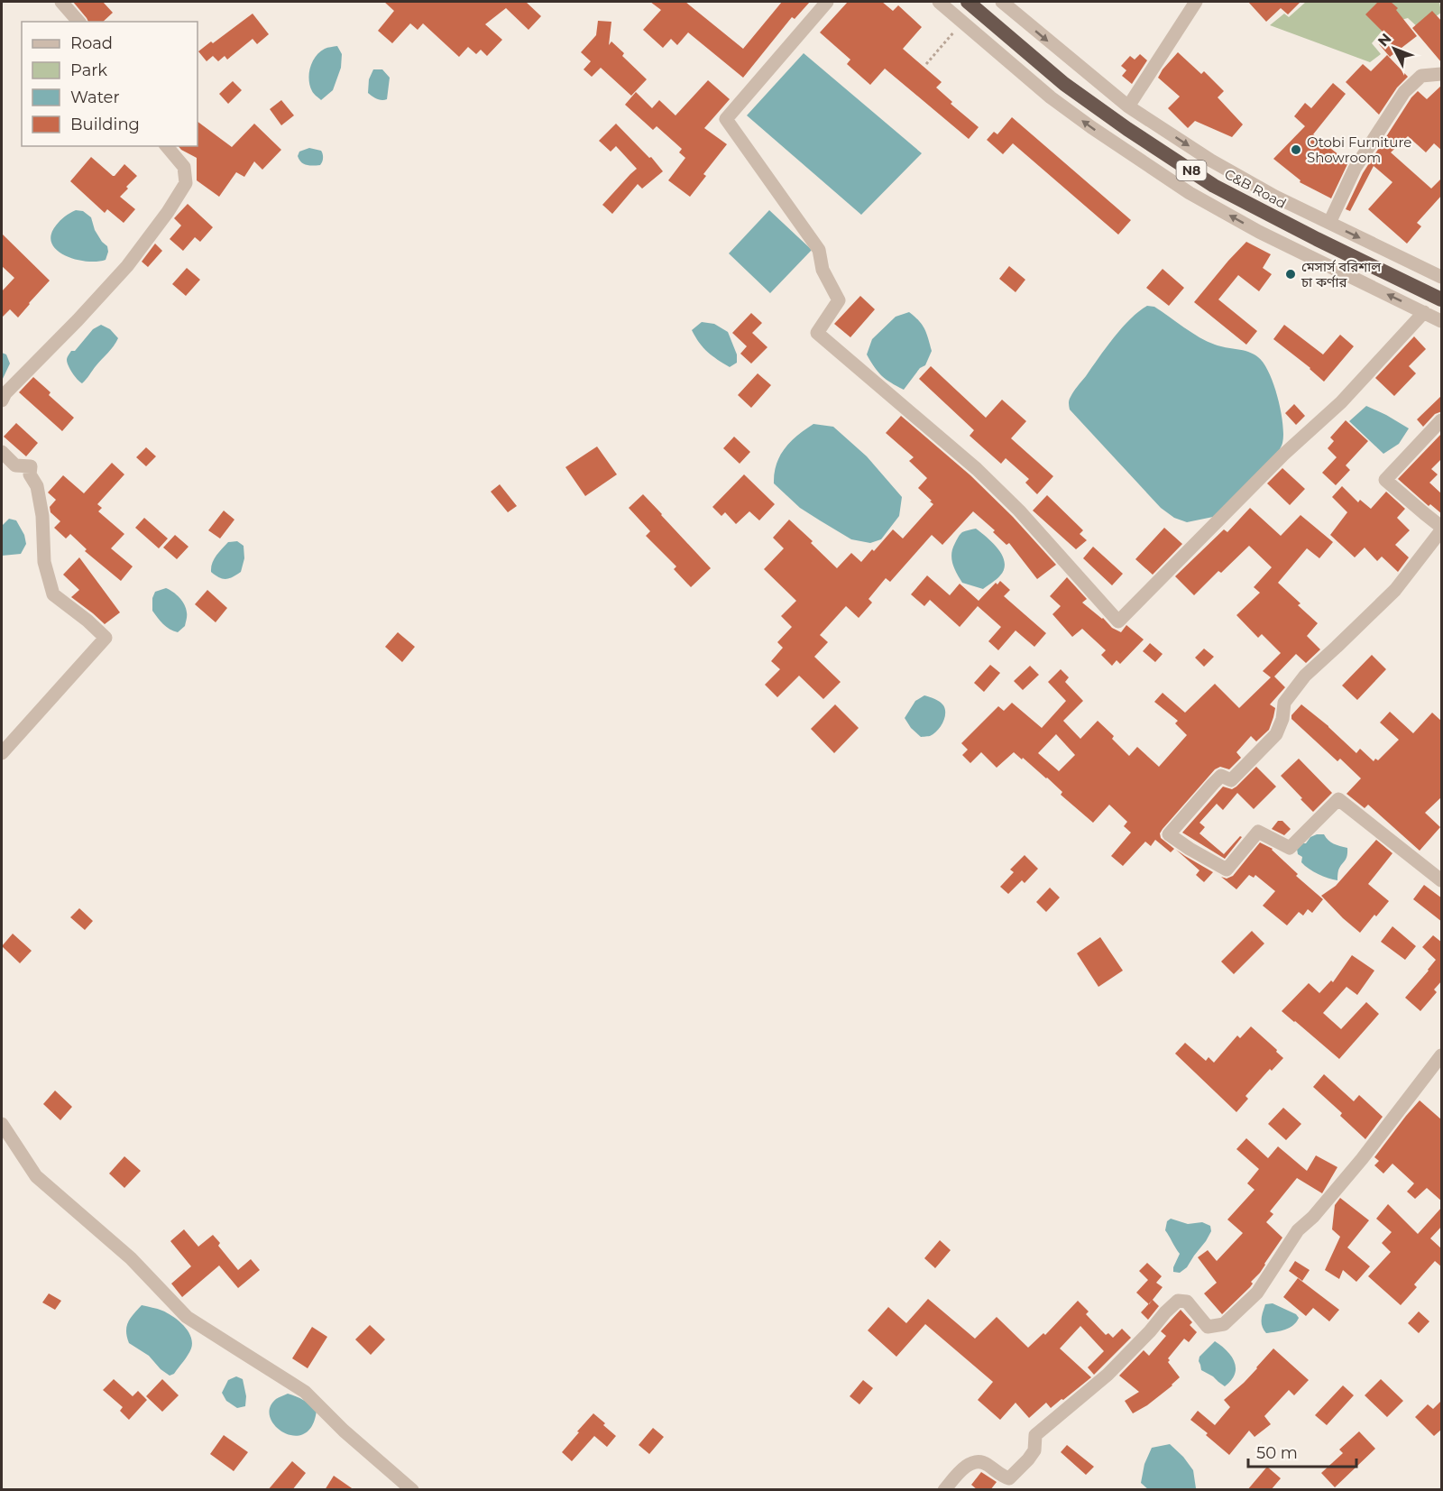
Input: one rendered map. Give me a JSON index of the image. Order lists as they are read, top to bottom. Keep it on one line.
{"streets":{"highway":["N8","C&B Road"]},"places":["Otobi Furniture Showroom","মেসার্স বরিশাল চা কর্ণার"],"legend":["Road","Park","Water","Building"],"scale_bar":"50 m","north":"top left"}
